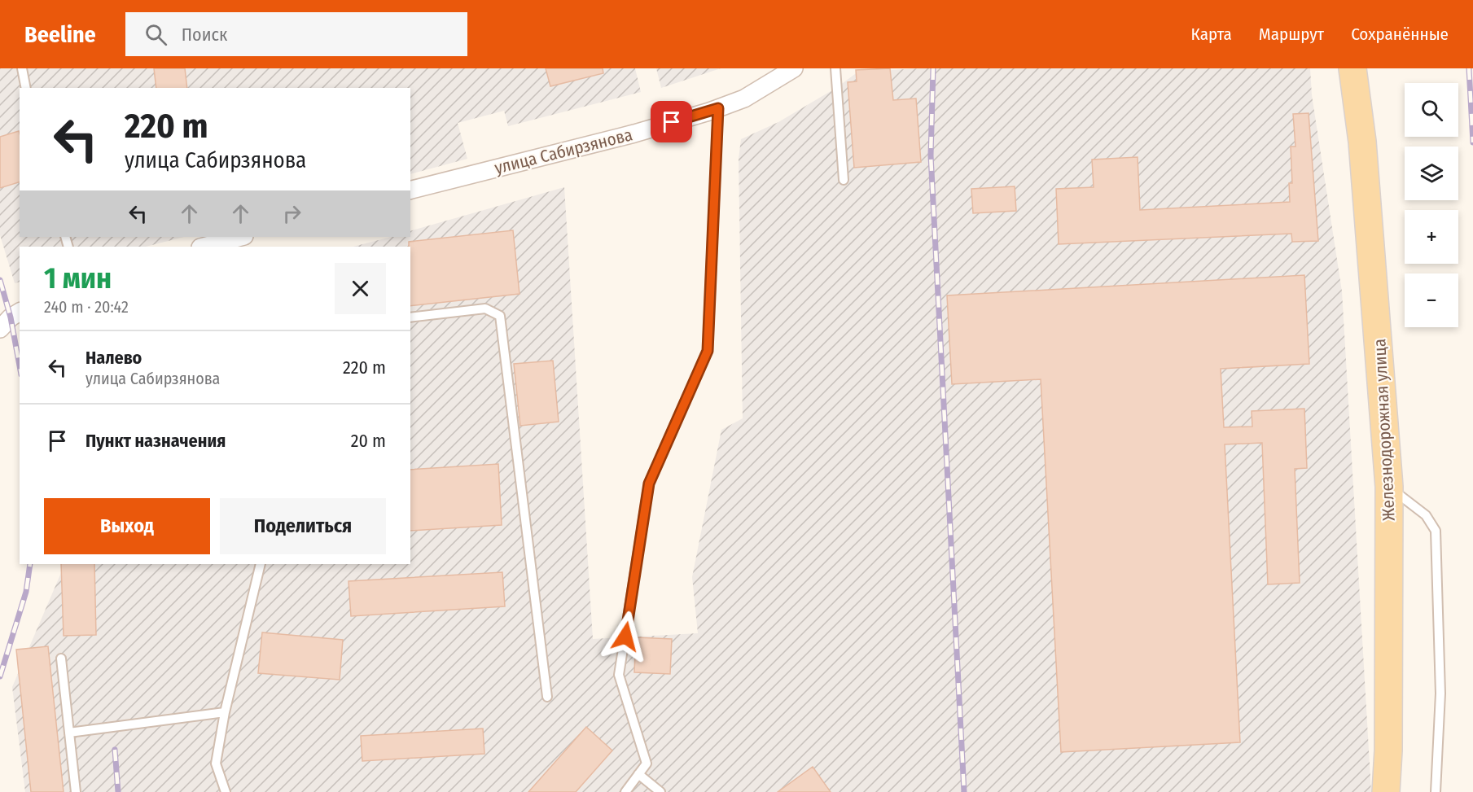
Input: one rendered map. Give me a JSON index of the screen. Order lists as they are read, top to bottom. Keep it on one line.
{"streets":{"main road":["Железнодорожная улица"],"street":["улица Сабирзянова"]},"page":{"header":"Beeline","search":"Поиск","nav":["Карта","Маршрут","Сохранённые"],"map_buttons":["+","−"],"turn":["220 m","улица Сабирзянова"],"heading":["1 мин","240 m · 20:42"],"list":[{"name":"Налево","note":"улица Сабирзянова","value":"220 m"},{"name":"Пункт назначения","value":"20 m"}],"buttons":["Выход","Поделиться"]}}
